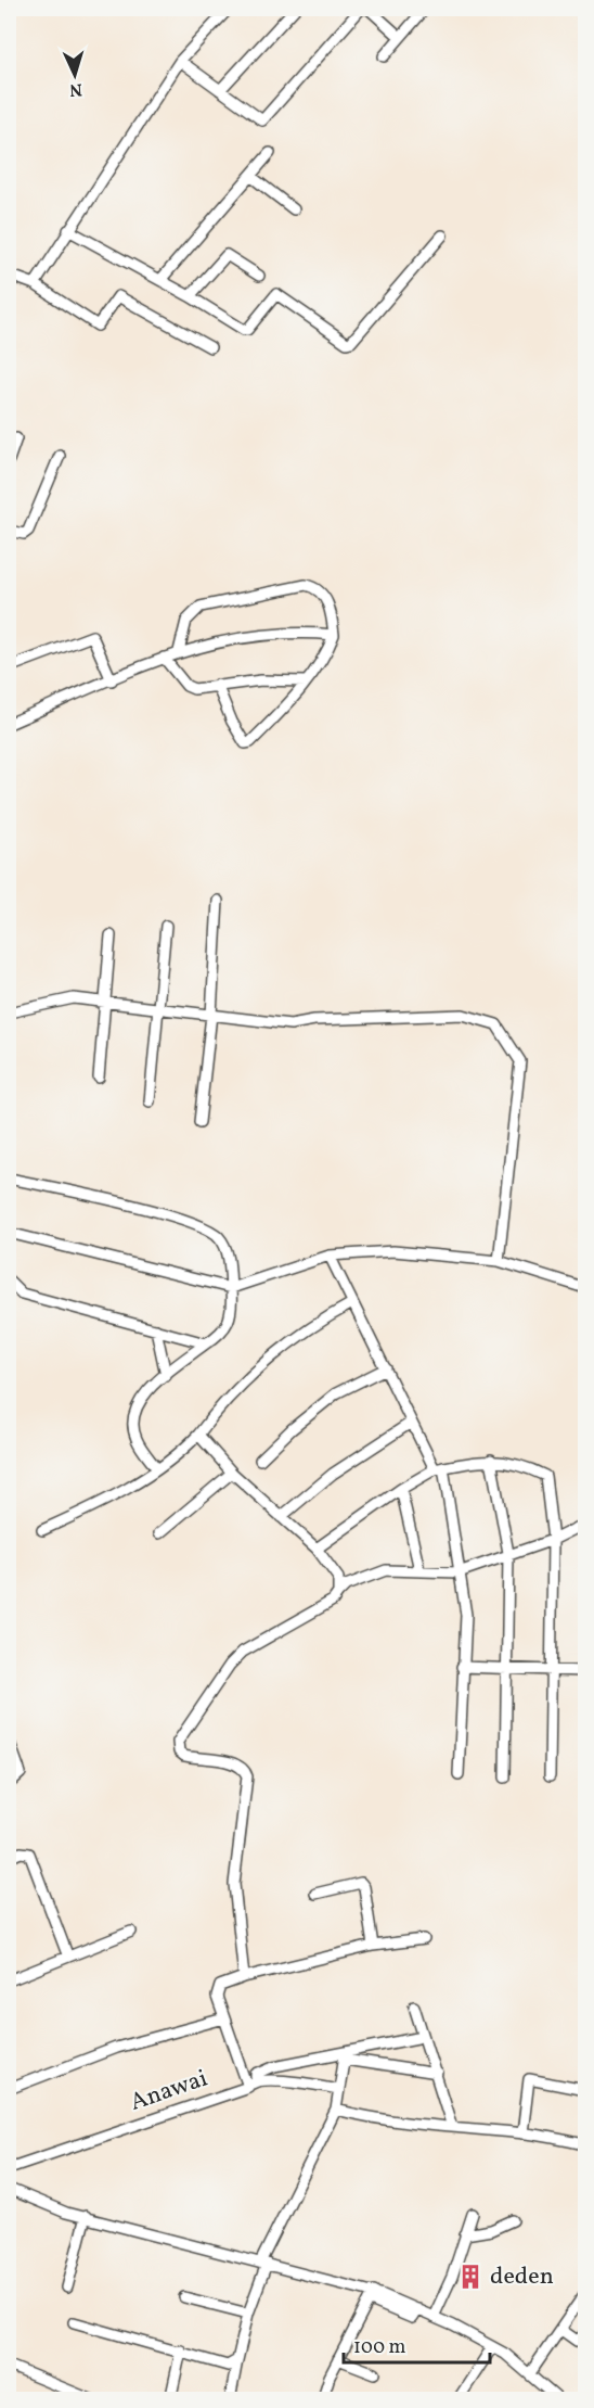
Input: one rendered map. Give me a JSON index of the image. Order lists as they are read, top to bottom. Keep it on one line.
{"streets":{"street":["Anawai"]},"places":{"building":["deden"]},"scale_bar":"100 m","north":"bottom"}
